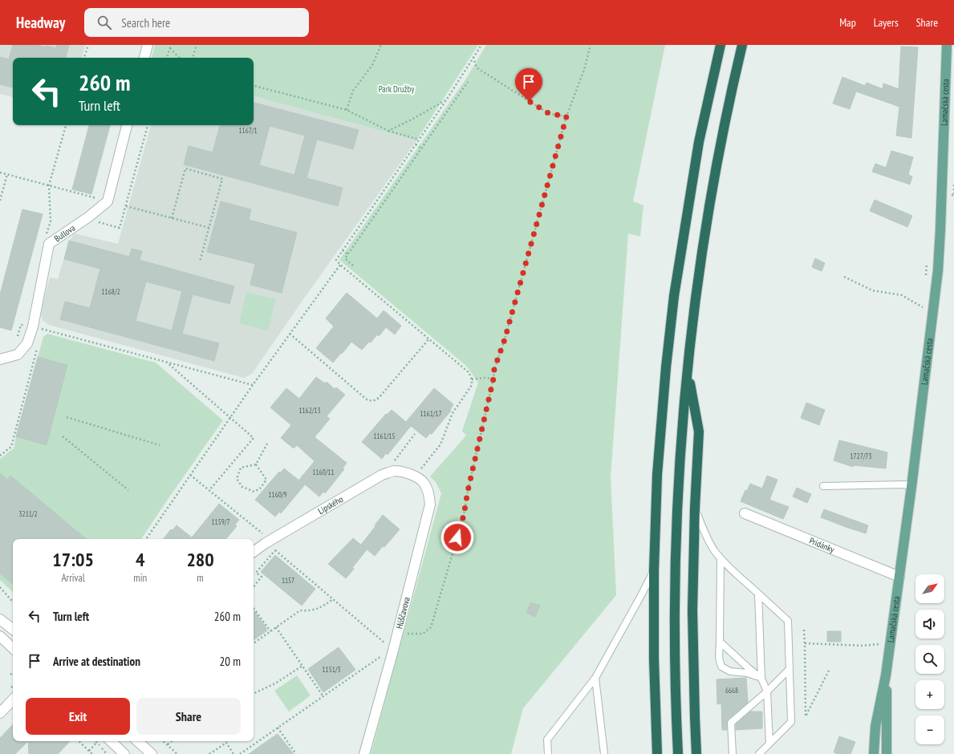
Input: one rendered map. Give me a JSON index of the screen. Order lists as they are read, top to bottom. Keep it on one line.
{"streets":{"main road":["Lamačská cesta"],"street":["Bullova","Lipského","Pridánky","Húščavova"]},"crossings":[["Lamačská cesta","Pridánky"],["Lipského","Húščavova"]],"parks":["Park Družby"],"house_numbers":["1167/1","1168/2","1162/13","1161/17","1161/15","1727/73","1160/11","1160/9","3211/2","1159/7","1157","1151/3","6668"],"north":"top right","page":{"header":"Headway","search":"Search here","nav":["Map","Layers","Share"],"turn":["260 m","Turn left"],"eta":["17:05","Arrival","4","min","280","m"],"map_buttons":["+","−"],"list":[{"name":"Turn left","value":"260 m"},{"name":"Arrive at destination","value":"20 m"}],"buttons":["Exit","Share"]}}
